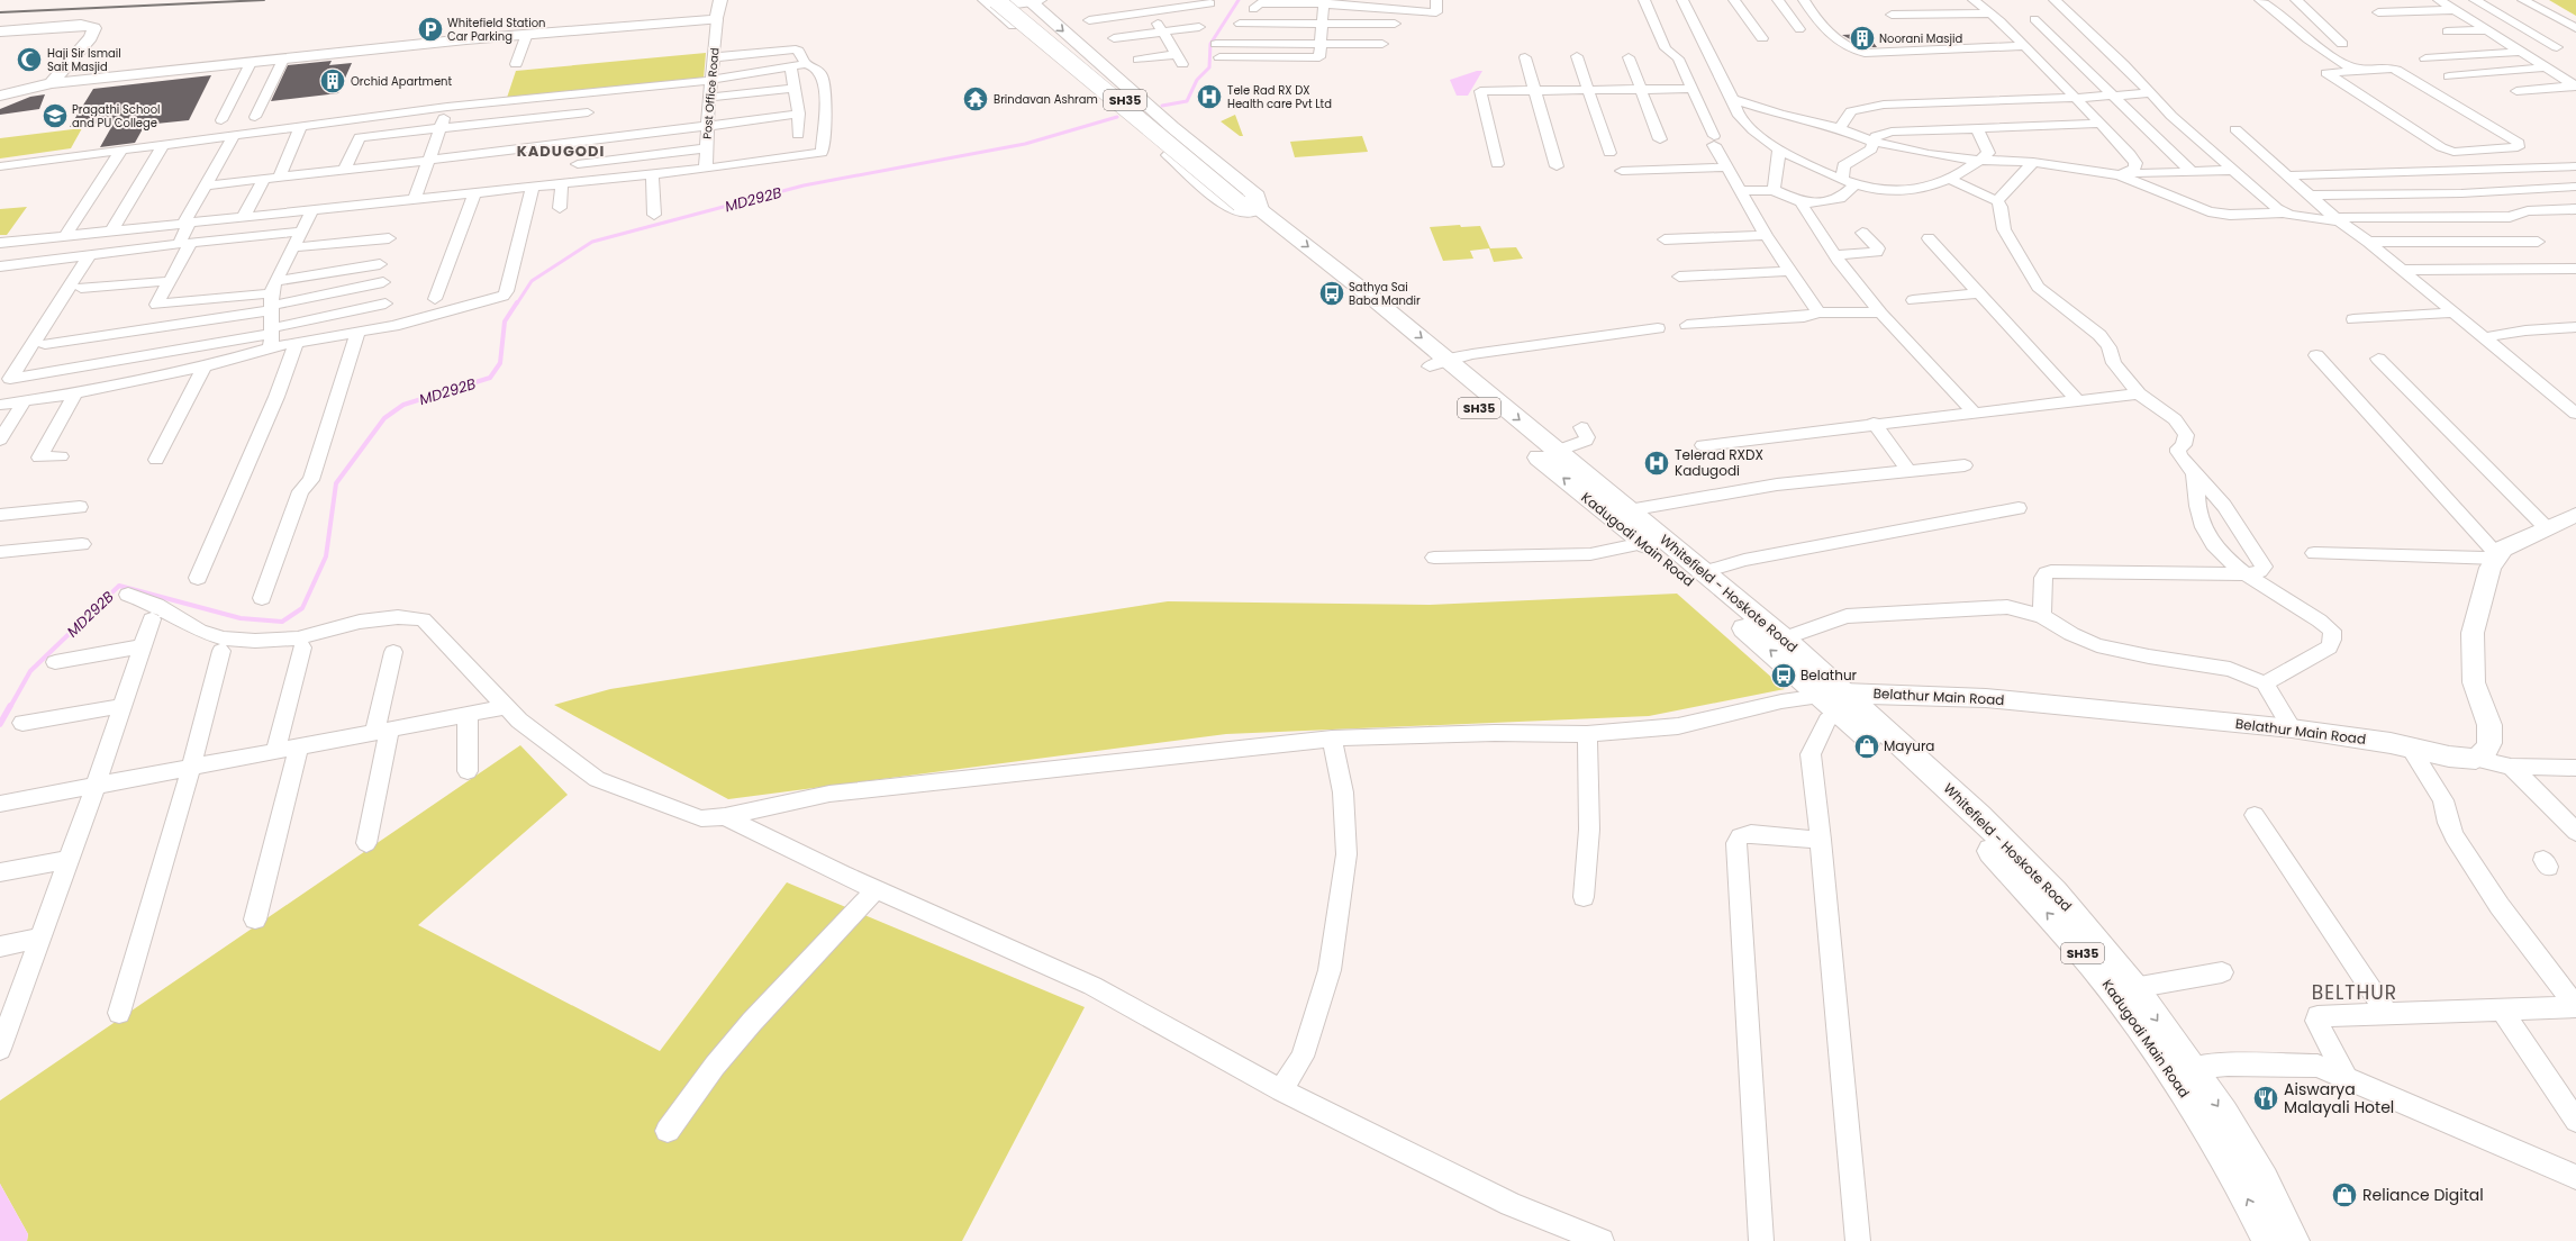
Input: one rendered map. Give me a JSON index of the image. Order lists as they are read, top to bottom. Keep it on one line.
{"streets":{"main road":["SH35","Kadugodi Main Road","Whitefield - Hoskote Road"],"street":["Post Office Road","Belathur Main Road"]},"crossings":[["Kadugodi Main Road","Whitefield - Hoskote Road"],["Kadugodi Main Road","Belathur Main Road"],["Whitefield - Hoskote Road","Belathur Main Road"]],"one_way":["Kadugodi Main Road"],"districts":["KADUGODI","BELTHUR"],"water":["MD292B"],"places":{"parking":["Whitefield Station Car Parking"],"building":["Noorani Masjid","Orchid Apartment"],"mosque":["Haji Sir Ismail Sait Masjid"],"hospital":["Tele Rad RX DX Health care Pvt Ltd","Telerad RXDX Kadugodi"],"temple":["Brindavan Ashram"],"school or university":["Pragathi School and PU College"],"bus stop":["Sathya Sai Baba Mandir","Belathur"],"shop":["Mayura","Reliance Digital"],"restaurant":["Aiswarya Malayali Hotel"]}}
